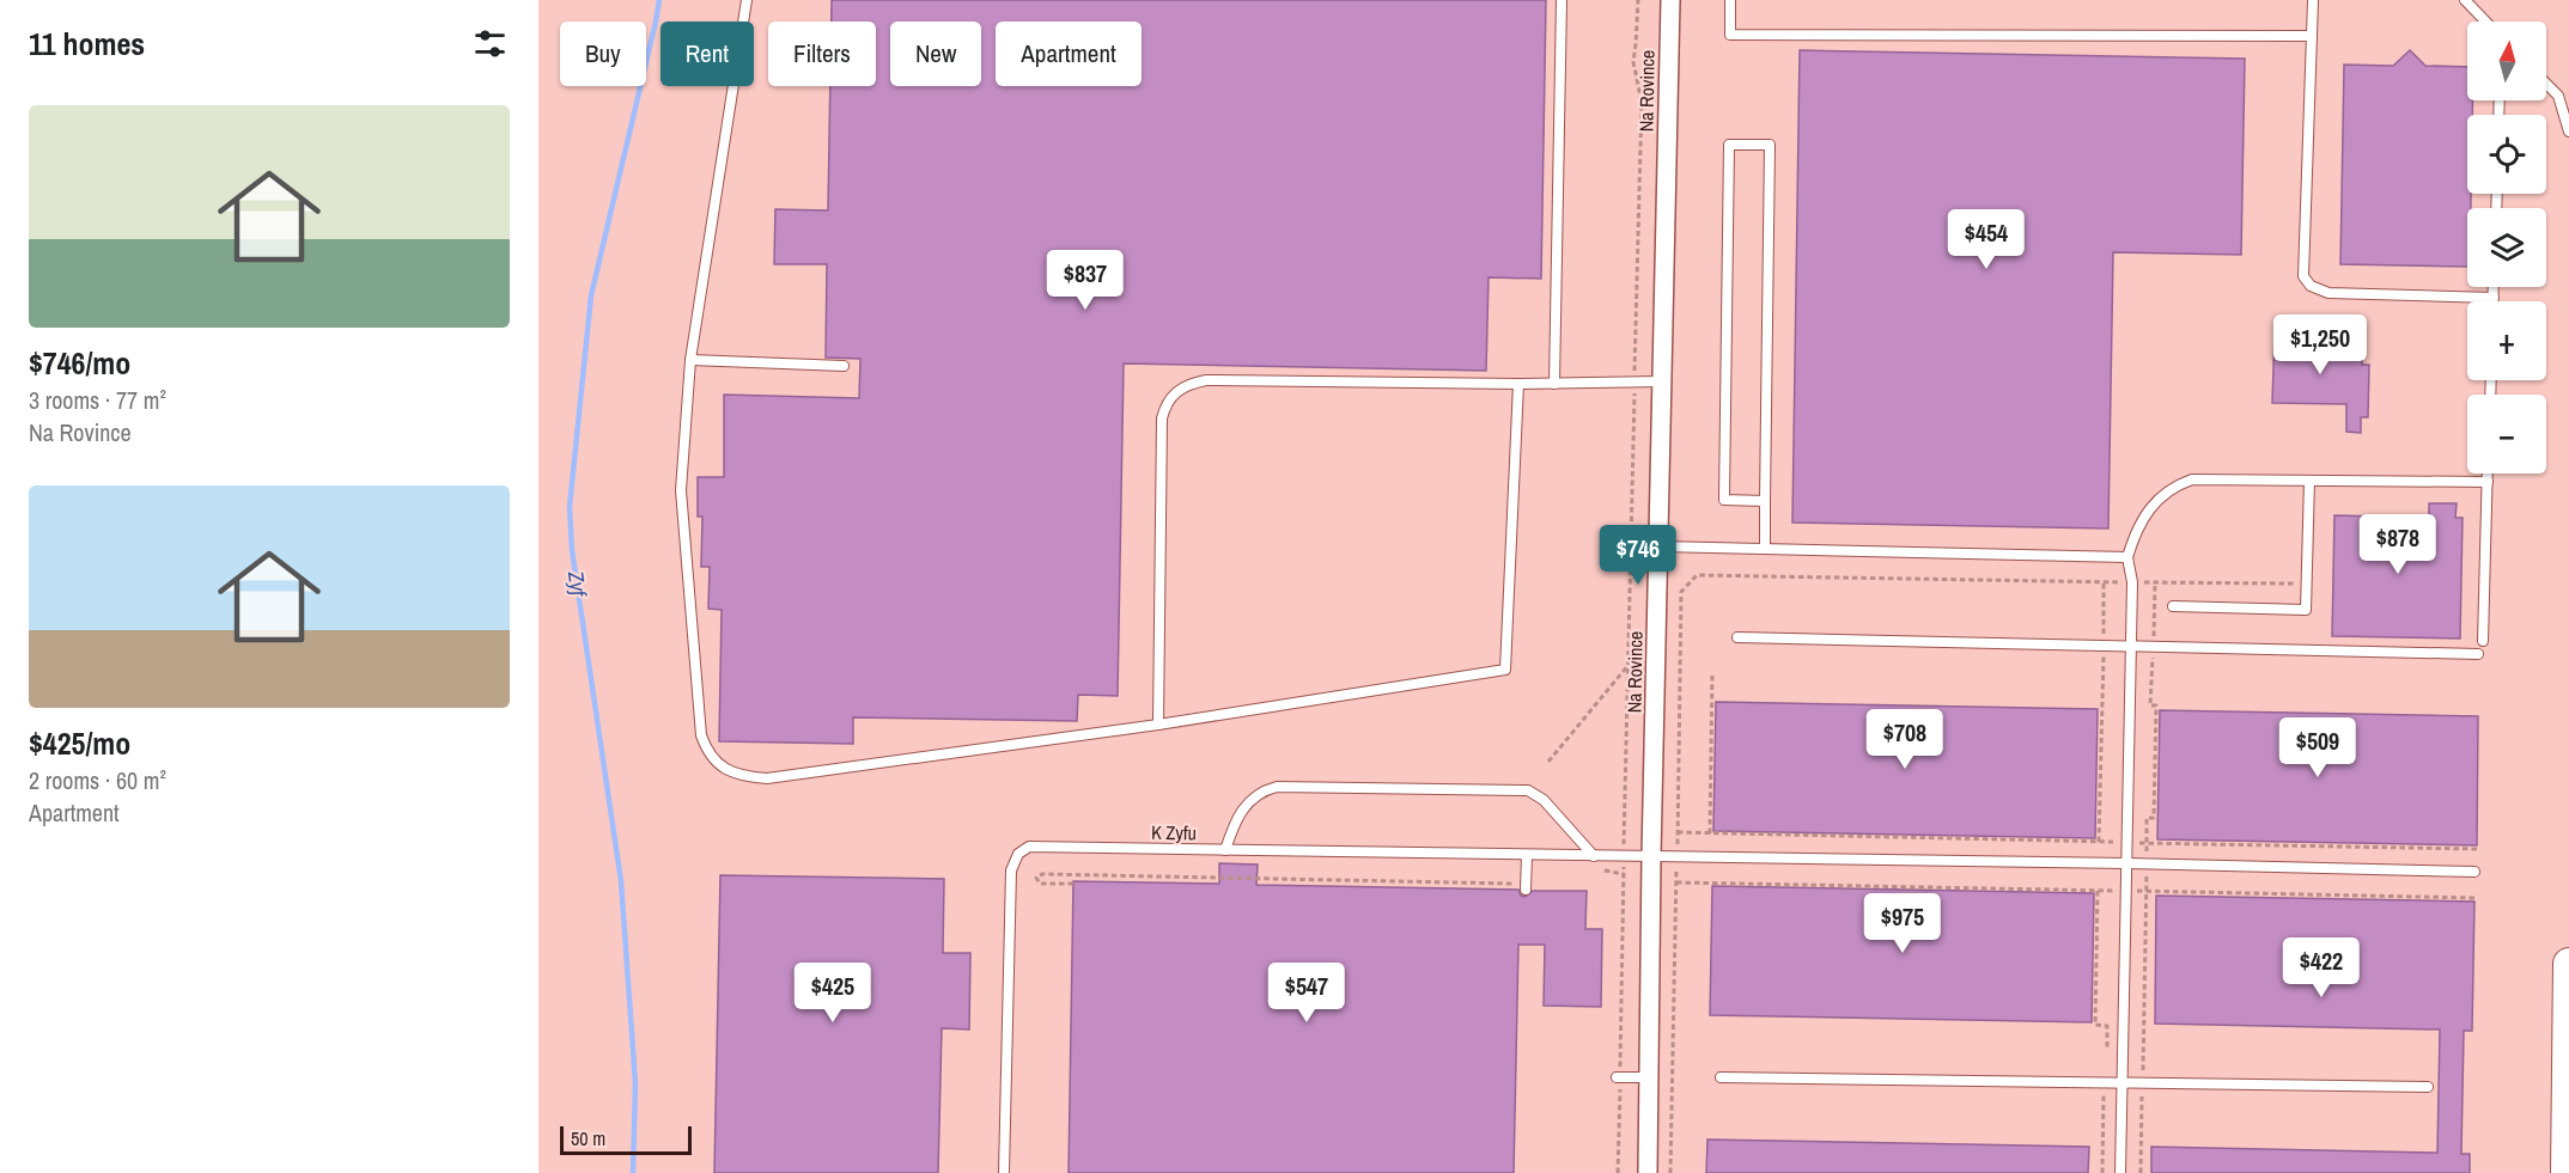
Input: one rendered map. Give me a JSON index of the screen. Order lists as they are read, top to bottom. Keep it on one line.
{"streets":{"street":["Na Rovince"],"lane":["K Zyfu"]},"crossings":[["Na Rovince","K Zyfu"]],"water":["Zyf"],"scale_bar":"50 m","north":"top","page":{"heading":"11 homes","map_buttons":["+","−"],"chip":["Buy","Rent","Filters","New","Apartment"],"list":[{"name":"$746/mo","note":"3 rooms · 77 m² · Na Rovince"},{"name":"$425/mo","note":"2 rooms · 60 m² · Apartment"}],"price":["$454","$837","$1,250","$878","$746","$708","$509","$975","$422","$425","$547"],"scale":"50 m"}}
